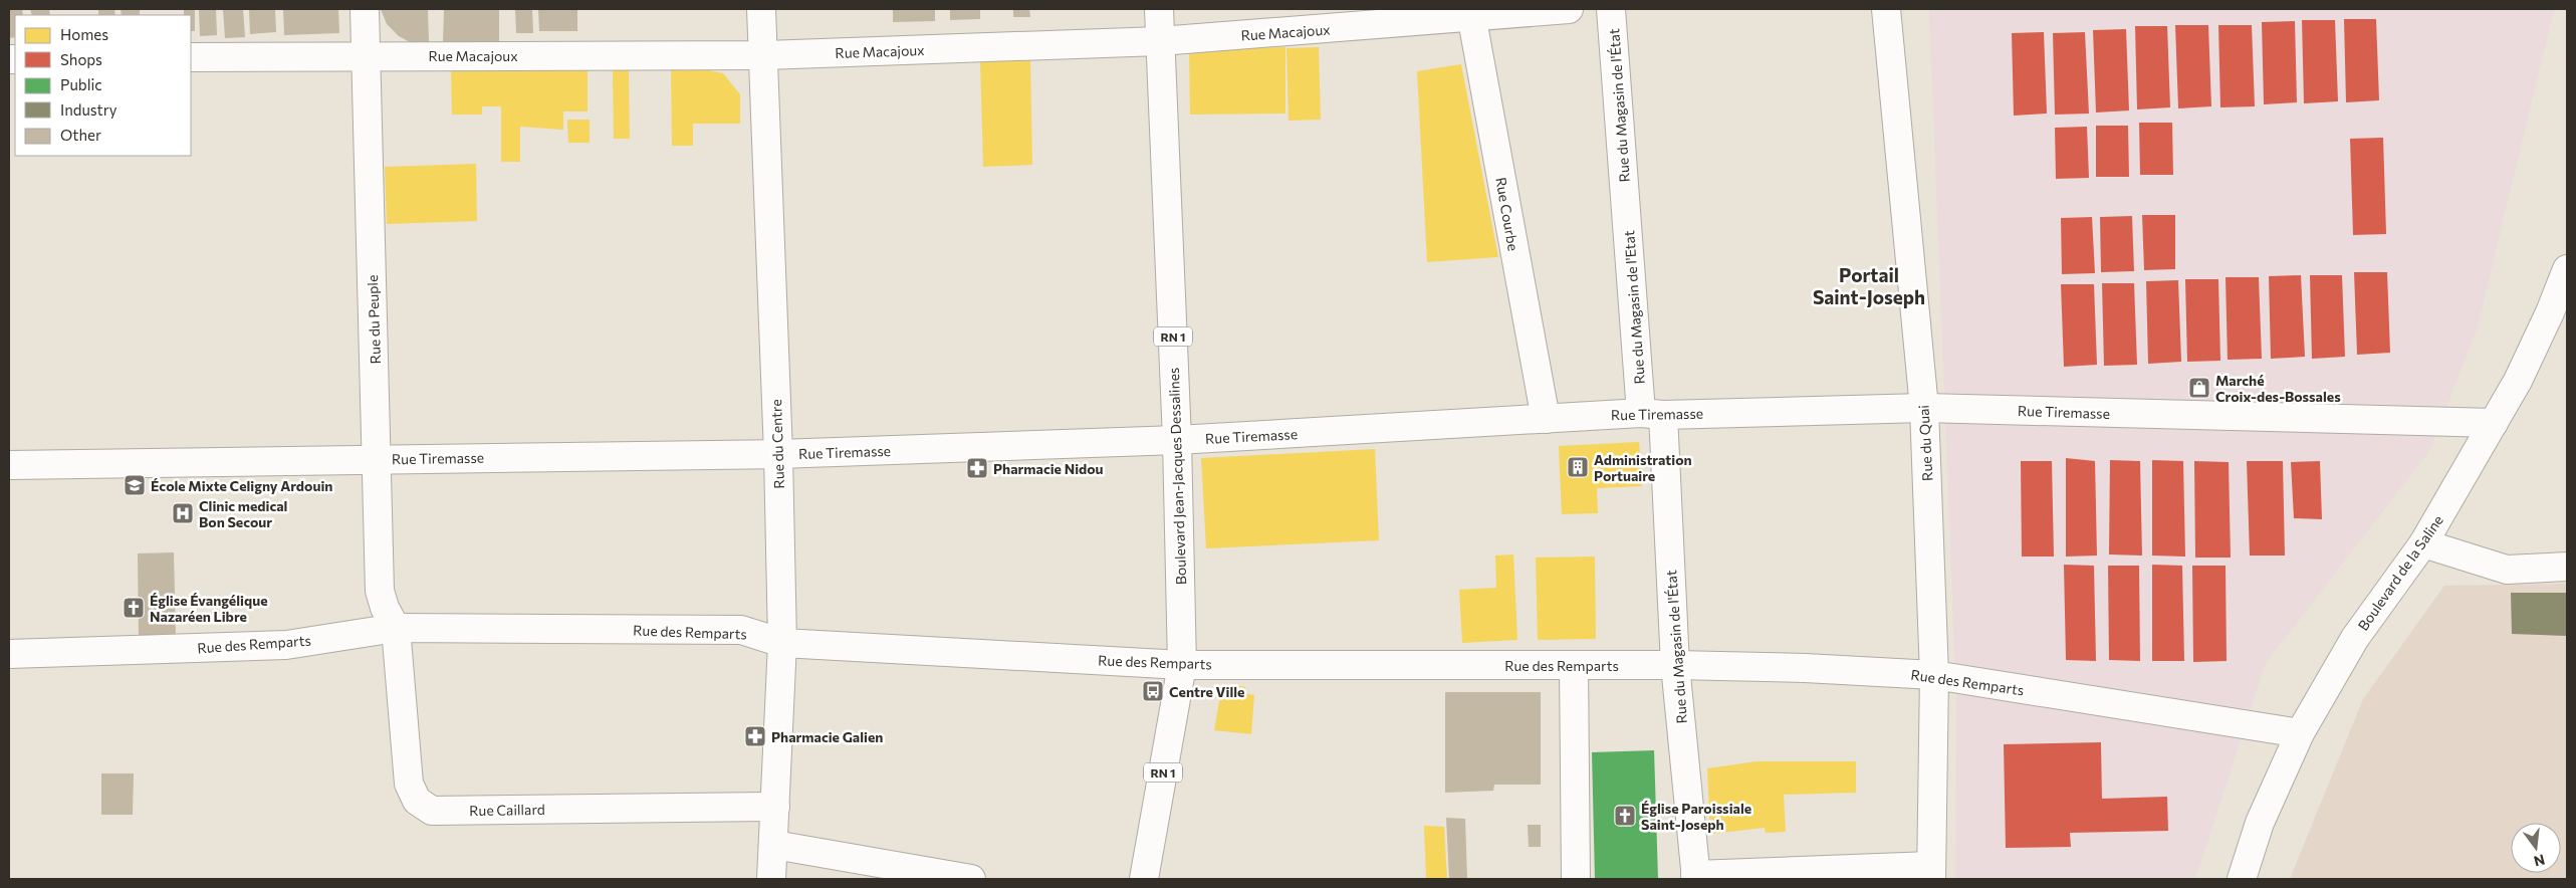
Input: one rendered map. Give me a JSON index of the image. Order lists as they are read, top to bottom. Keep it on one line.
{"streets":{"street":["Rue Macajoux","Rue du Magasin de l'État","Rue Courbe","Rue du Magasin de l'Etat","Rue du Peuple","RN 1","Rue Tiremasse","Rue du Quai","Rue du Centre","Boulevard Jean-Jacques Dessalines","Boulevard de la Saline","Rue des Remparts","Rue Caillard"]},"crossings":[["Rue Macajoux","Rue Courbe"],["Rue Macajoux","Rue du Peuple"],["Rue Macajoux","Rue du Centre"],["Rue Macajoux","Boulevard Jean-Jacques Dessalines"],["Rue du Magasin de l'État","Rue du Magasin de l'Etat"],["Rue du Magasin de l'État","Rue Tiremasse"],["Rue du Magasin de l'État","Rue des Remparts"],["Rue Courbe","Rue Tiremasse"],["Rue du Magasin de l'Etat","Rue Tiremasse"],["Rue du Peuple","Rue Tiremasse"],["Rue du Peuple","Rue des Remparts"],["Rue du Peuple","Rue Caillard"],["Rue Tiremasse","Rue du Quai"],["Rue Tiremasse","Rue du Centre"],["Rue Tiremasse","Boulevard Jean-Jacques Dessalines"],["Rue Tiremasse","Boulevard de la Saline"],["Rue du Quai","Rue des Remparts"],["Rue du Centre","Rue des Remparts"],["Rue du Centre","Rue Caillard"],["Boulevard Jean-Jacques Dessalines","Rue des Remparts"],["Boulevard de la Saline","Rue des Remparts"],["Rue des Remparts","Rue Caillard"]],"districts":["Portail Saint-Joseph"],"places":{"shop":["Marché Croix-des-Bossales"],"building":["Administration Portuaire"],"pharmacy":["Pharmacie Nidou","Pharmacie Galien"],"school or university":["École Mixte Celigny Ardouin"],"hospital":["Clinic medical Bon Secour"],"church":["Église Évangélique Nazaréen Libre","Église Paroissiale Saint-Joseph"],"bus stop":["Centre Ville"]},"legend":["Homes","Shops","Public","Industry","Other"],"north":"bottom"}
